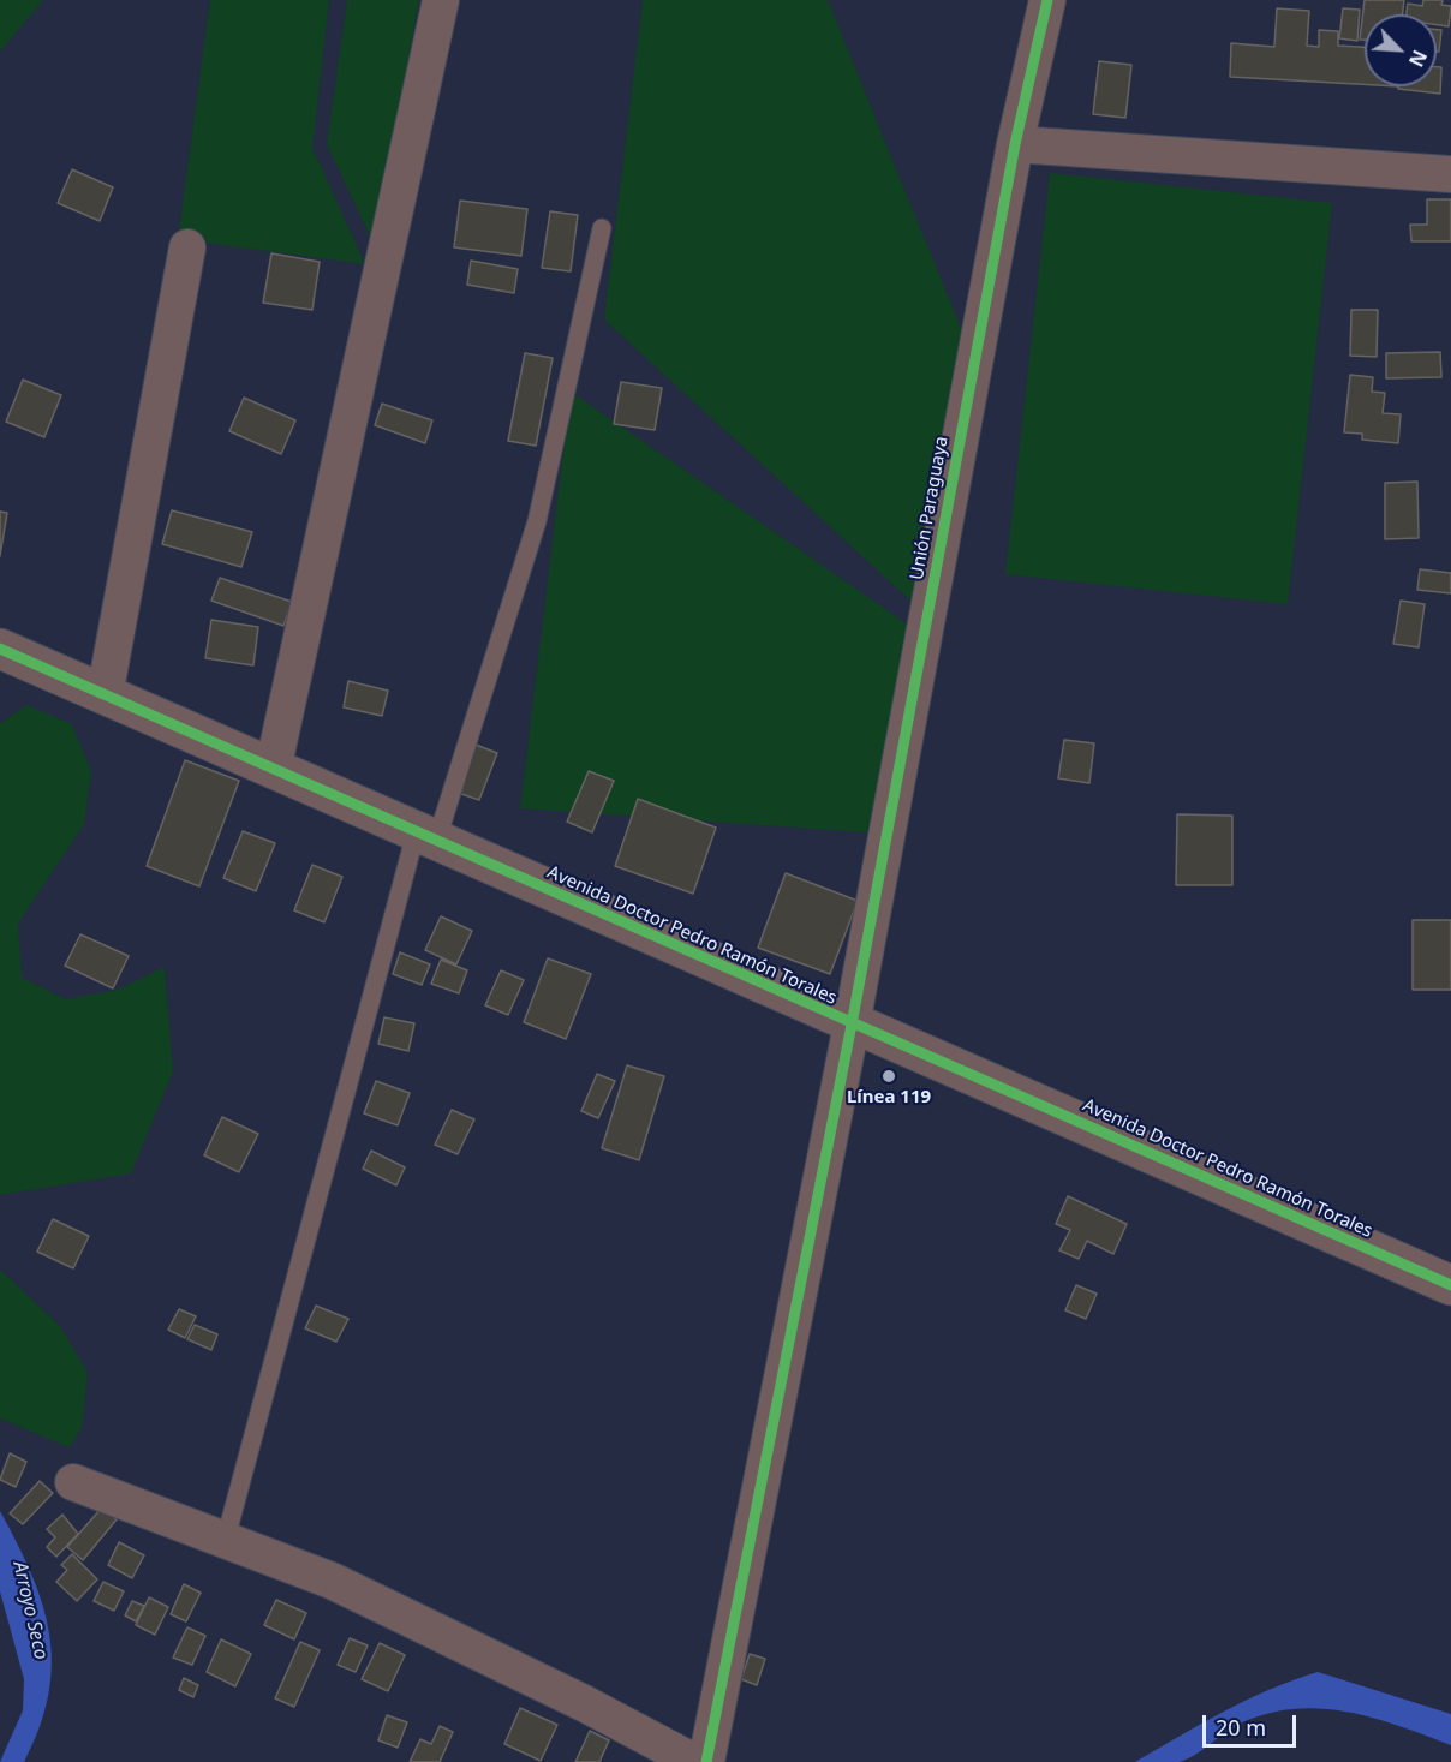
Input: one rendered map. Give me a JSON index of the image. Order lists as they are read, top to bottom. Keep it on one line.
{"streets":{"street":["Unión Paraguaya","Avenida Doctor Pedro Ramón Torales"]},"crossings":[["Unión Paraguaya","Avenida Doctor Pedro Ramón Torales"]],"water":["Arroyo Seco"],"places":["Línea 119"],"scale_bar":"20 m","north":"bottom right"}
